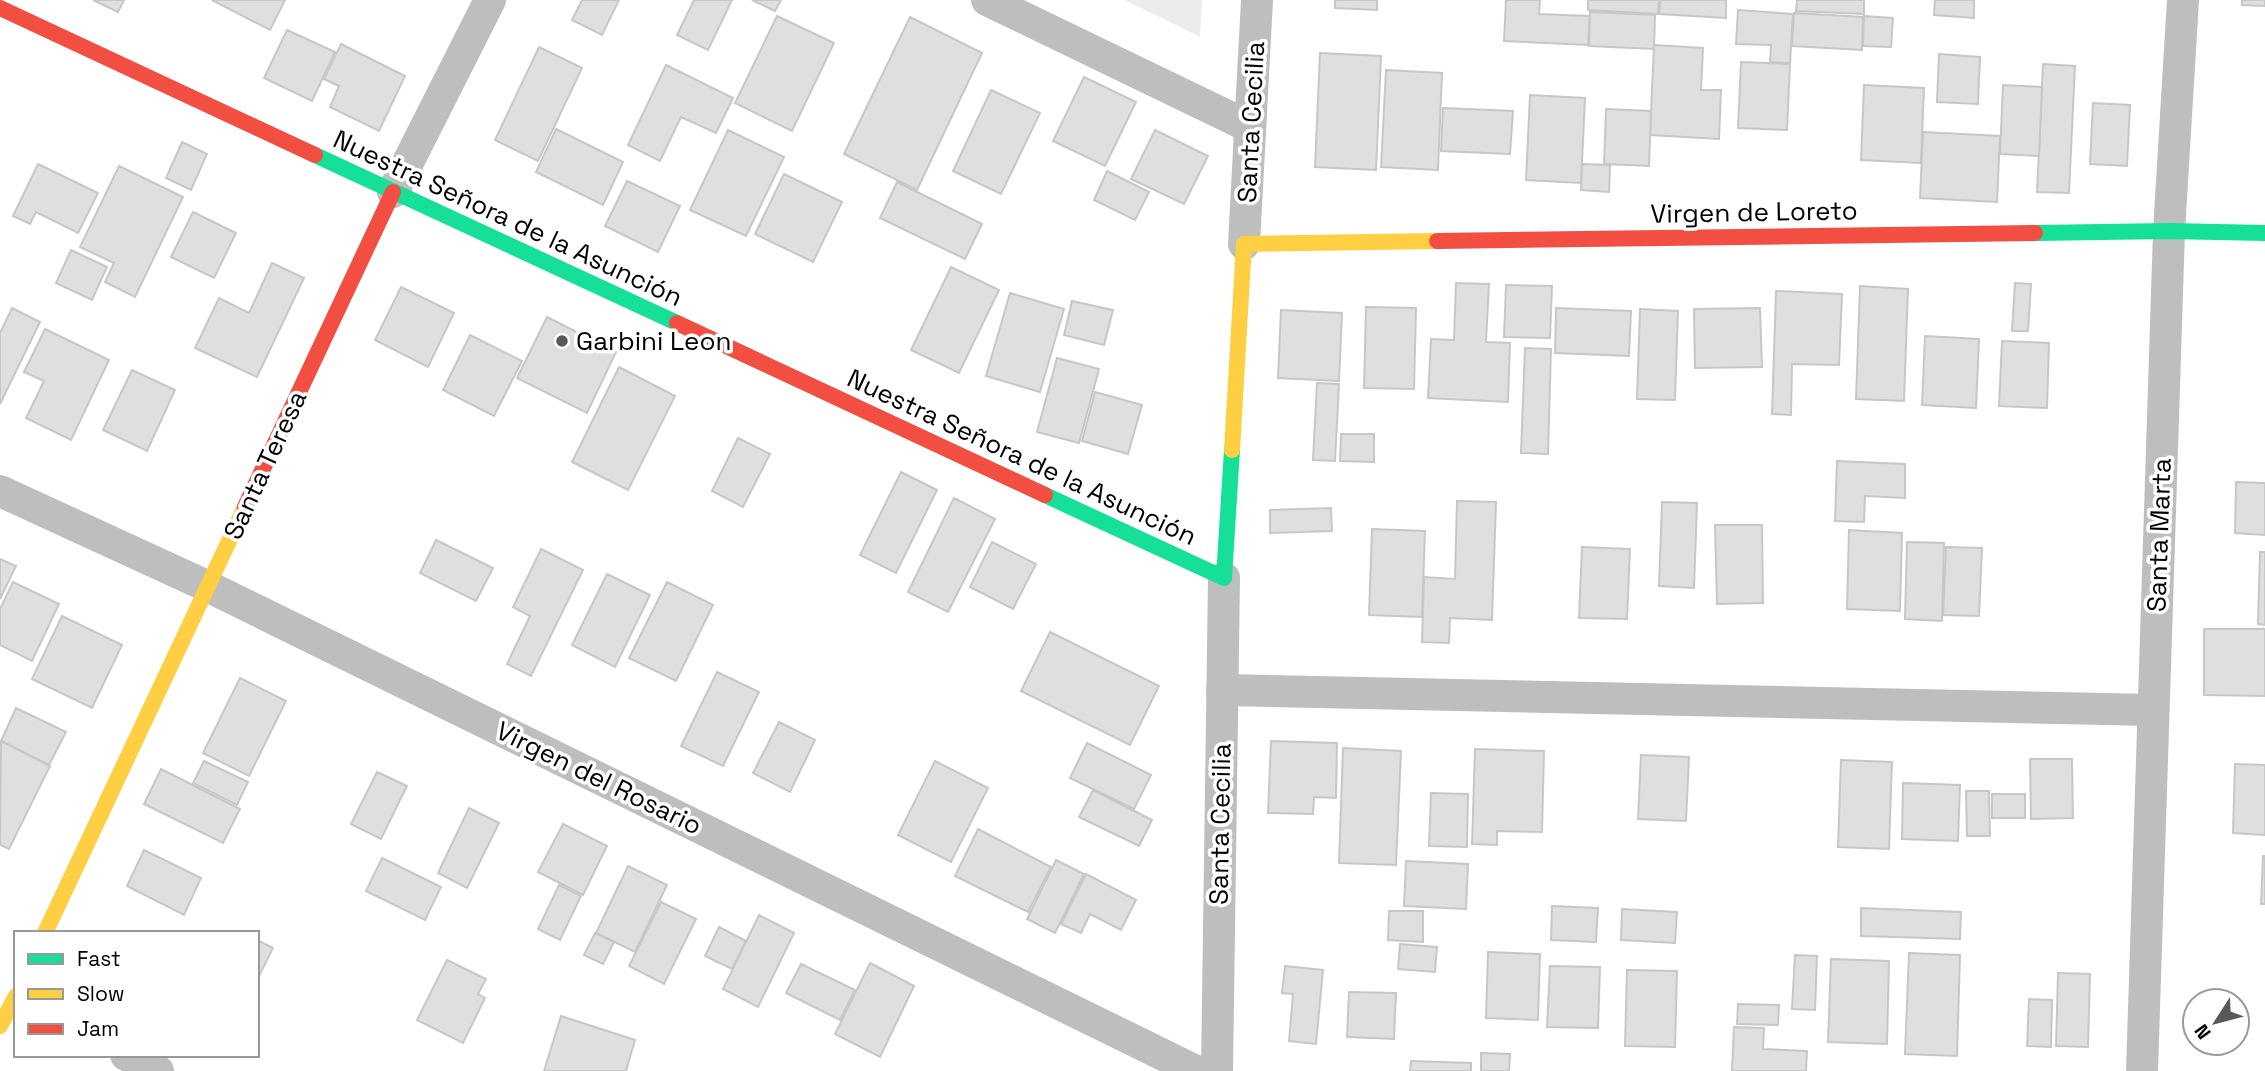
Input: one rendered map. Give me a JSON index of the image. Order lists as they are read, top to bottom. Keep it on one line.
{"streets":{"street":["Santa Cecilia","Virgen de Loreto","Nuestra Señora de la Asunción","Santa Teresa","Santa Marta","Virgen del Rosario"]},"crossings":[["Santa Cecilia","Virgen de Loreto"],["Santa Cecilia","Nuestra Señora de la Asunción"],["Virgen de Loreto","Santa Marta"],["Nuestra Señora de la Asunción","Santa Teresa"],["Santa Teresa","Virgen del Rosario"]],"places":["Garbini Leon"],"legend":["Fast","Slow","Jam"],"north":"bottom left"}
